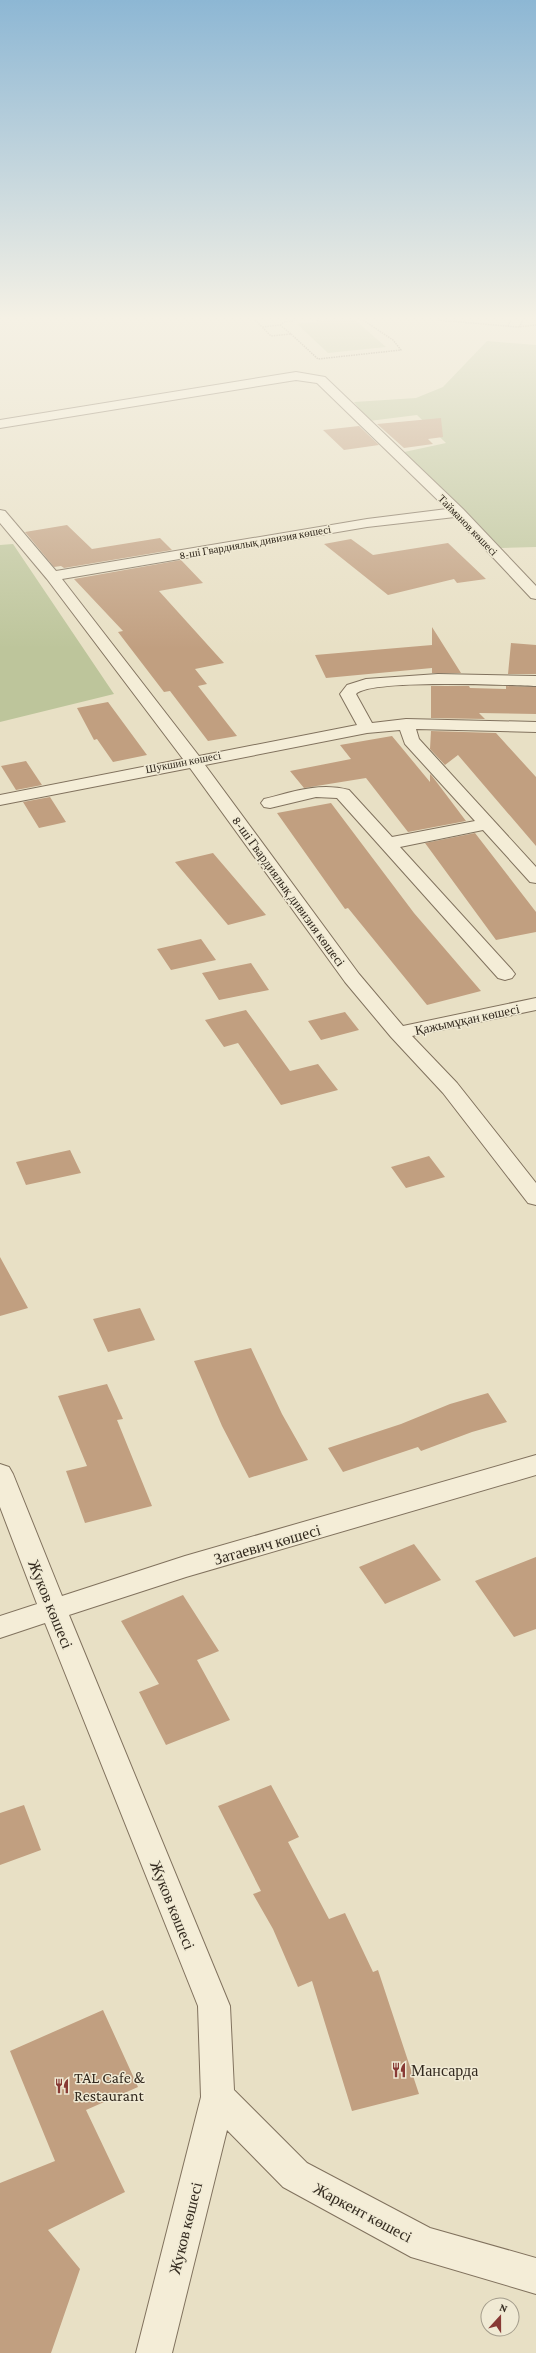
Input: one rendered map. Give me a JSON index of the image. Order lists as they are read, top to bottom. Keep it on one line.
{"streets":{"street":["Тайманов көшесі","8-ші Гвардиялық дивизия көшесі","Шукшин көшесі","Қажымұқан көшесі","Затаевич көшесі","Жуков көшесі","Жаркент көшесі"]},"crossings":[["Тайманов көшесі","8-ші Гвардиялық дивизия көшесі"],["8-ші Гвардиялық дивизия көшесі","Шукшин көшесі"],["8-ші Гвардиялық дивизия көшесі","Қажымұқан көшесі"],["Затаевич көшесі","Жуков көшесі"],["Жуков көшесі","Жаркент көшесі"]],"places":{"restaurant":["Мансарда","TAL Cafe & Restaurant"]},"north":"top"}
